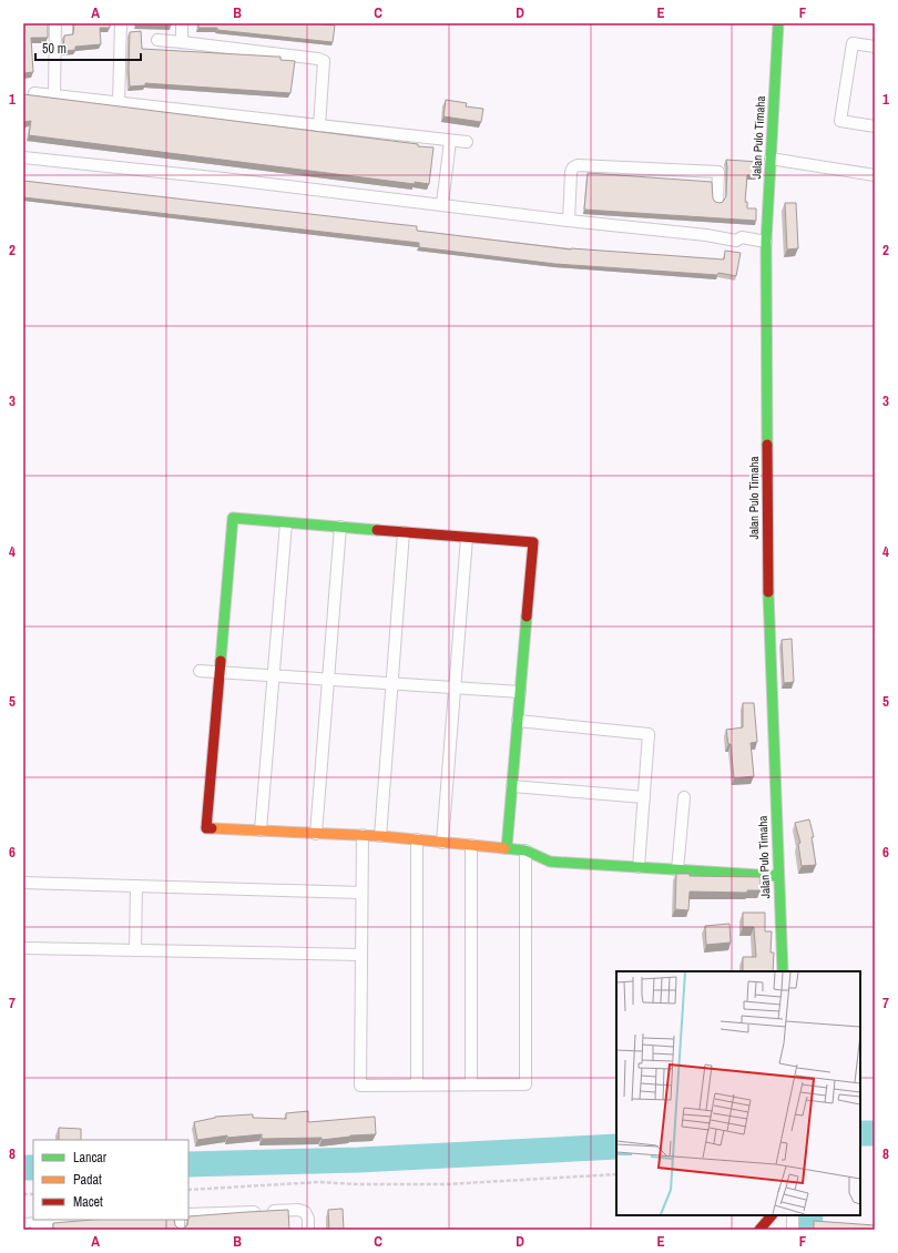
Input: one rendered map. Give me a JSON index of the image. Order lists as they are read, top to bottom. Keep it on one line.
{"streets":{"street":["Jalan Pulo Timaha"]},"legend":["Lancar","Padat","Macet"],"scale_bar":"50 m","grid":{"columns":["A","B","C","D","E","F"],"rows":["1","2","3","4","5","6","7","8"]}}
